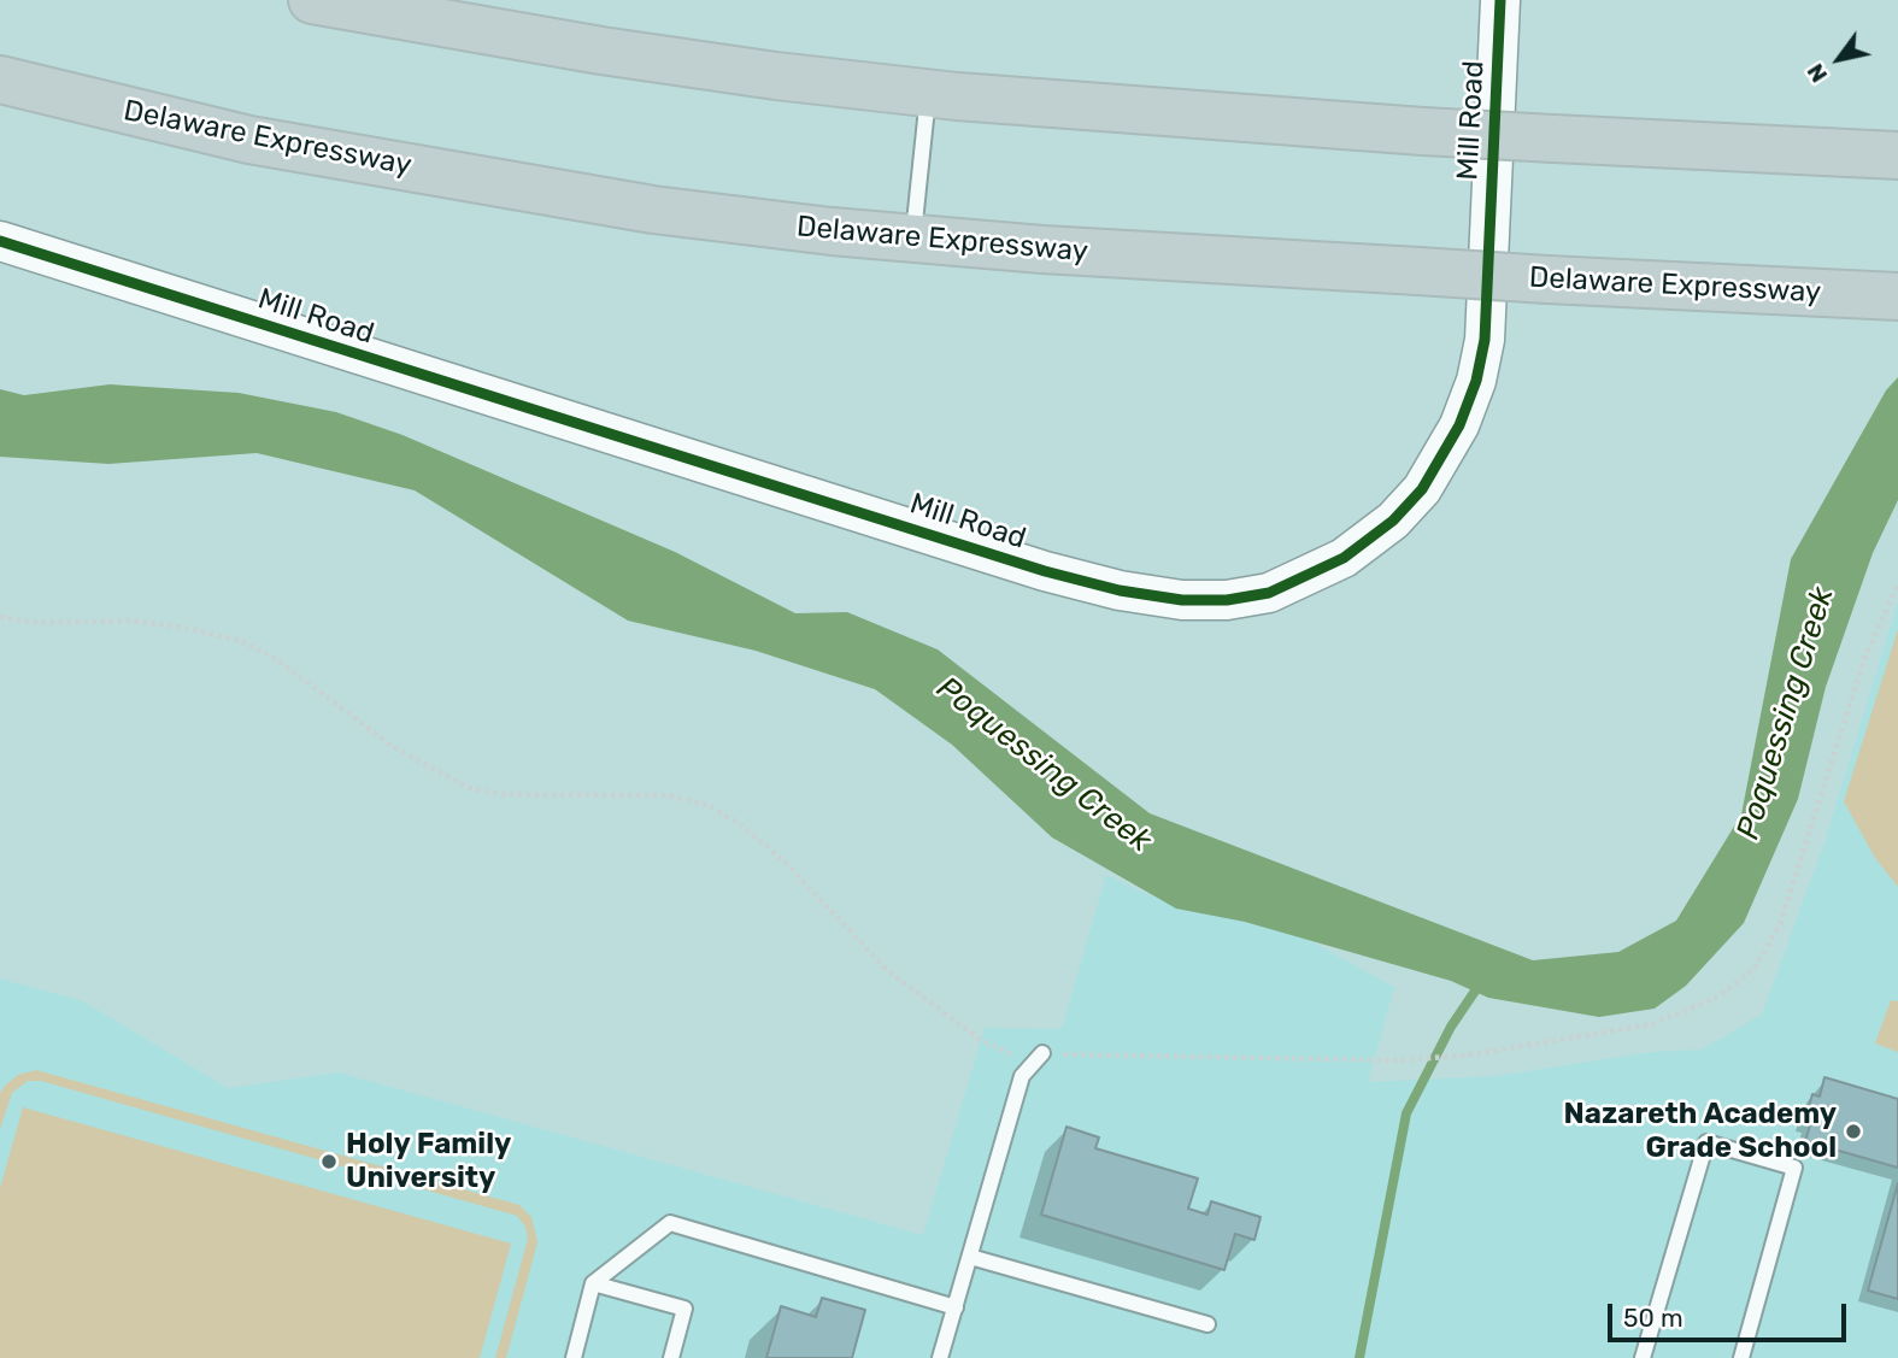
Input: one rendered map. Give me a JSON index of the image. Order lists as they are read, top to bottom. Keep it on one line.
{"streets":{"highway":["Delaware Expressway"],"street":["Mill Road"]},"water":["Poquessing Creek"],"places":["Nazareth Academy Grade School","Holy Family University"],"scale_bar":"50 m","north":"bottom left"}
